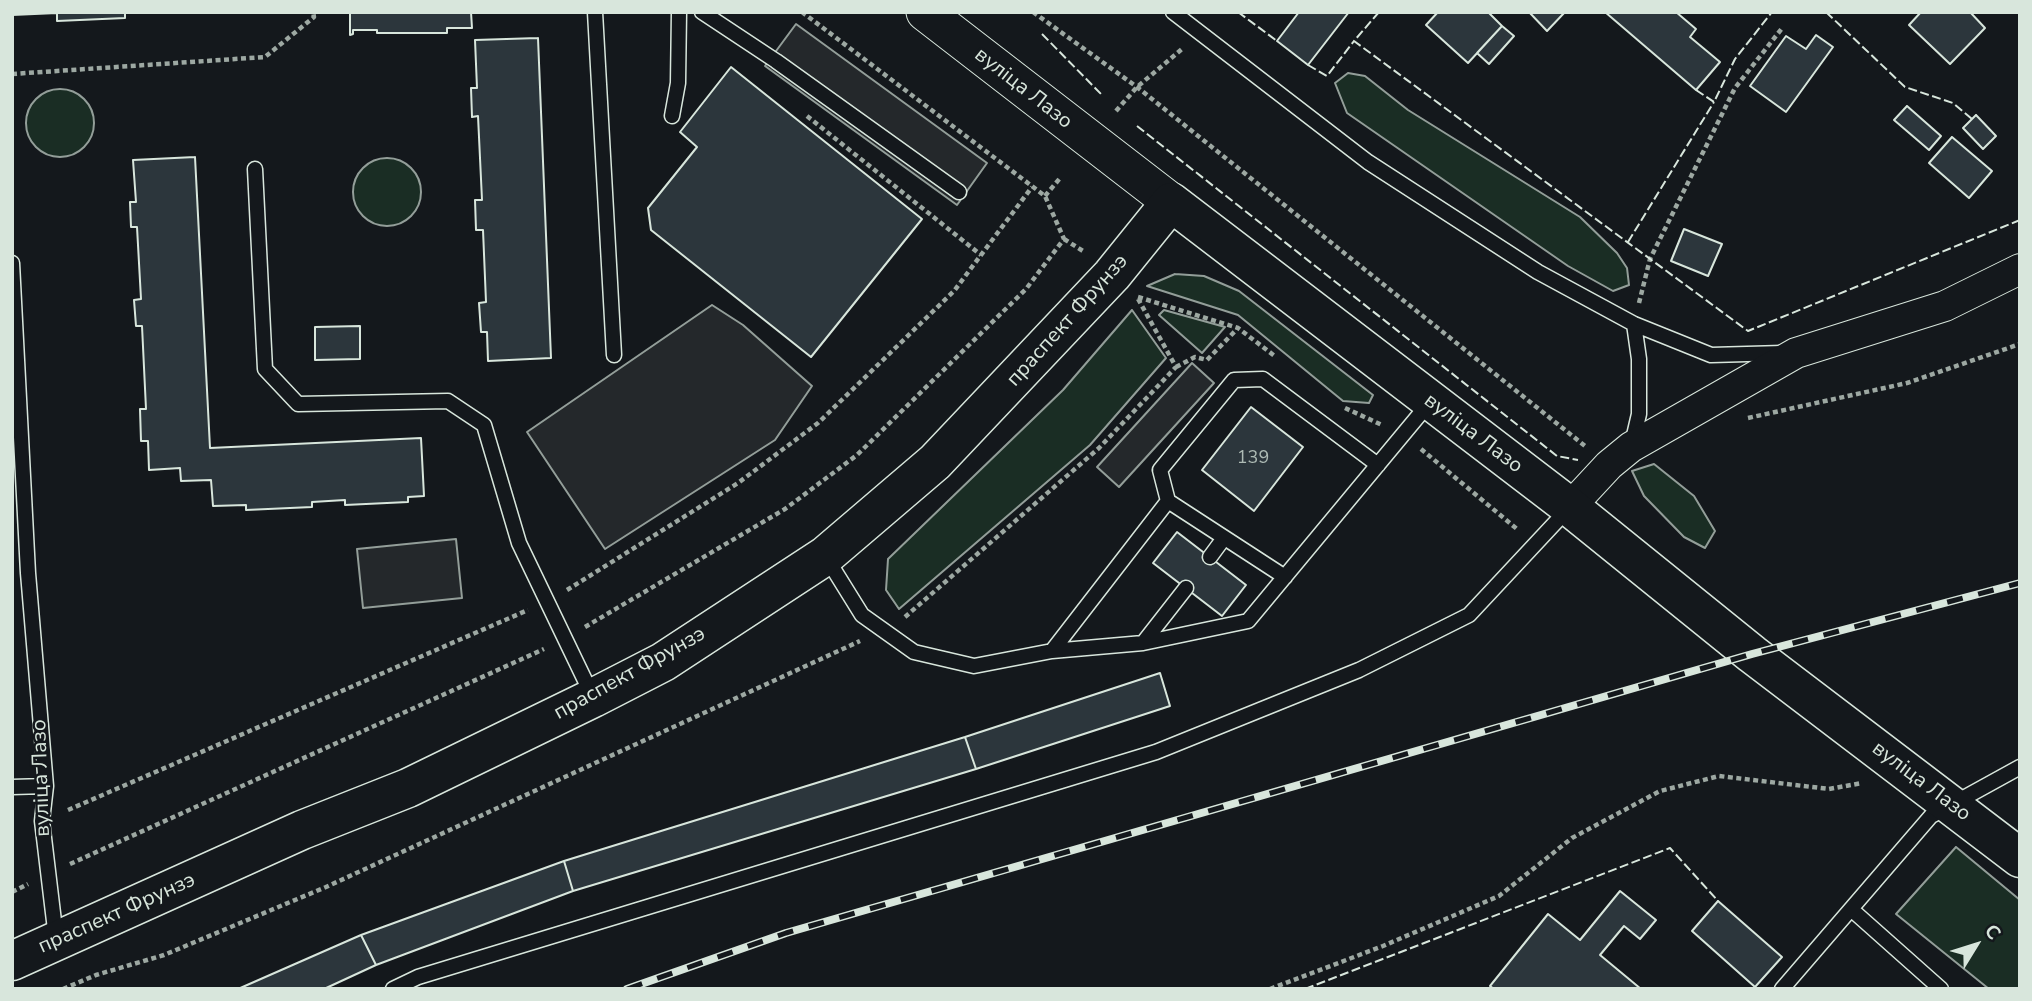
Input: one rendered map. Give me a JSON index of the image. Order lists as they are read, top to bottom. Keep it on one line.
{"streets":{"main road":["вуліца Лазо","праспект Фрунзэ"]},"crossings":[["вуліца Лазо","праспект Фрунзэ"]],"house_numbers":["139"],"north":"top right"}
